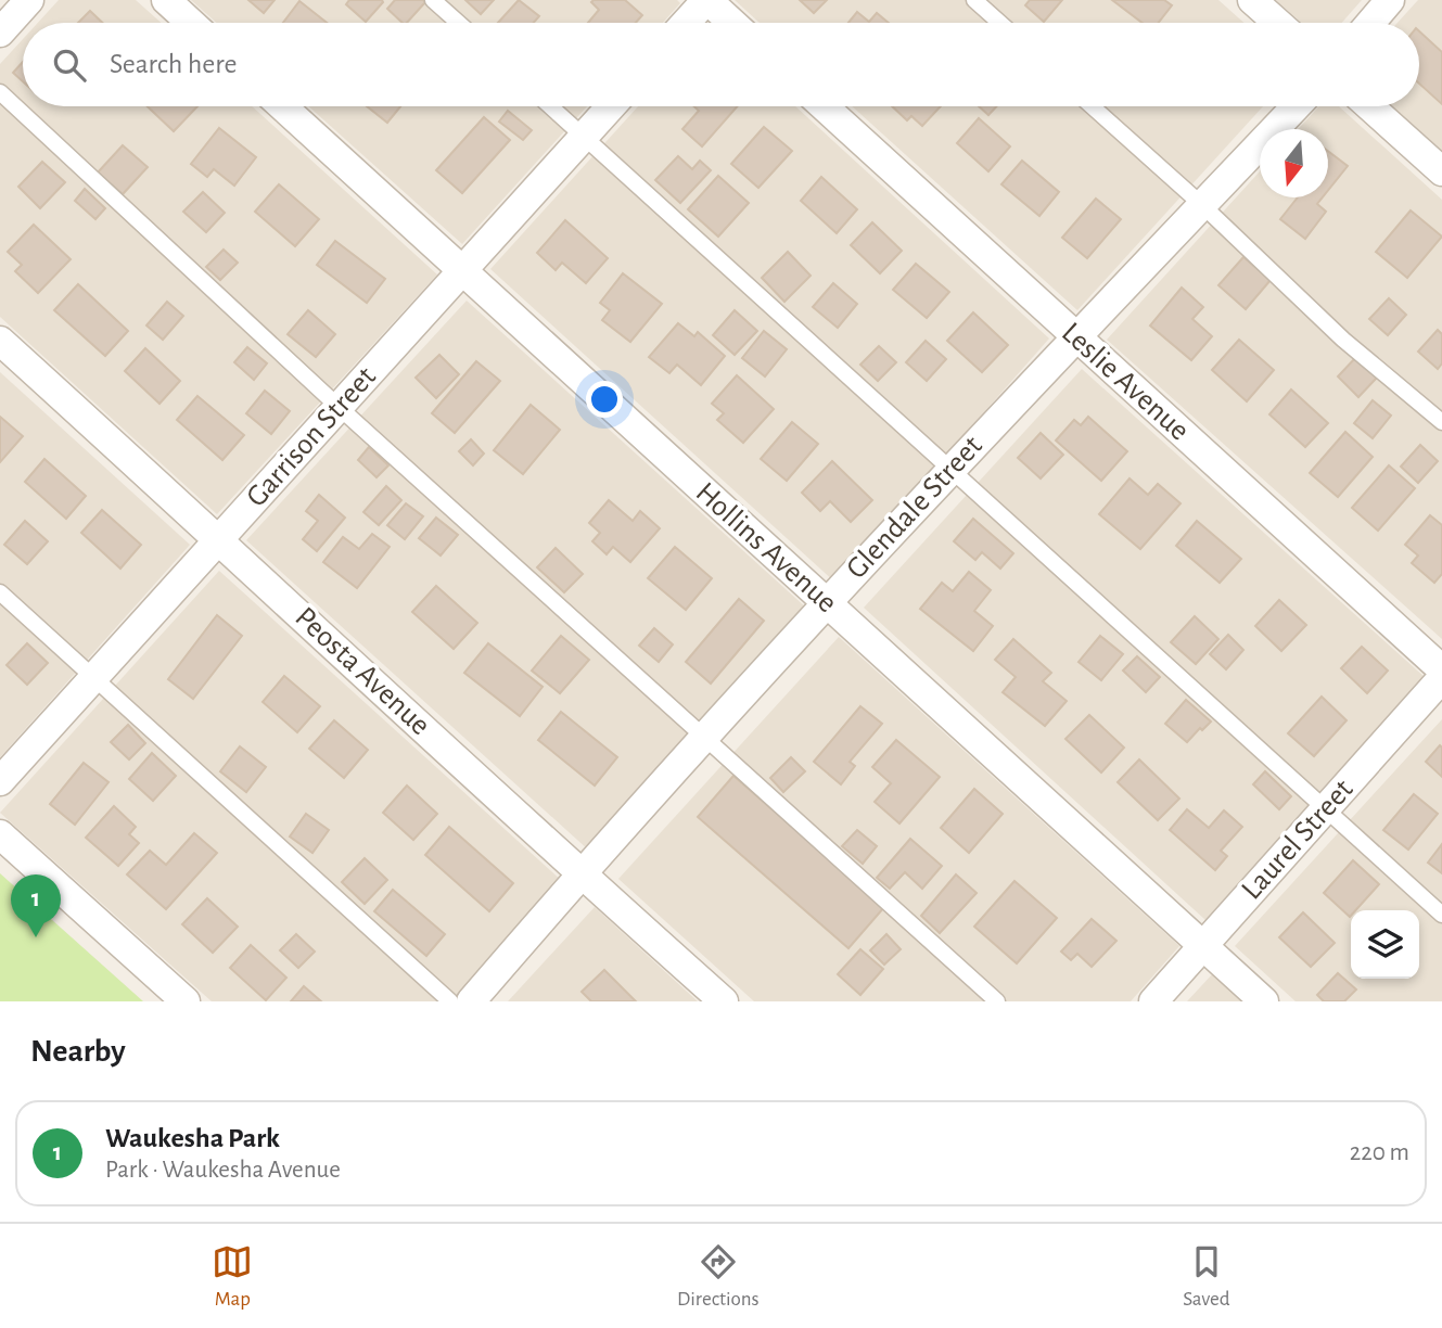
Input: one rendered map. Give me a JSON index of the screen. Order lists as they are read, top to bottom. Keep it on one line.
{"streets":{"street":["Leslie Avenue","Garrison Street","Glendale Street","Hollins Avenue","Peosta Avenue","Laurel Street"]},"crossings":[["Leslie Avenue","Glendale Street"],["Garrison Street","Hollins Avenue"],["Garrison Street","Peosta Avenue"],["Glendale Street","Hollins Avenue"],["Glendale Street","Peosta Avenue"],["Hollins Avenue","Laurel Street"]],"north":"bottom","page":{"search":"Search here","pins":"1","heading":"Nearby","list":[{"mark":"1","name":"Waukesha Park","note":"Park · Waukesha Avenue","value":"220 m"}],"nav":["Map","Directions","Saved"]}}
